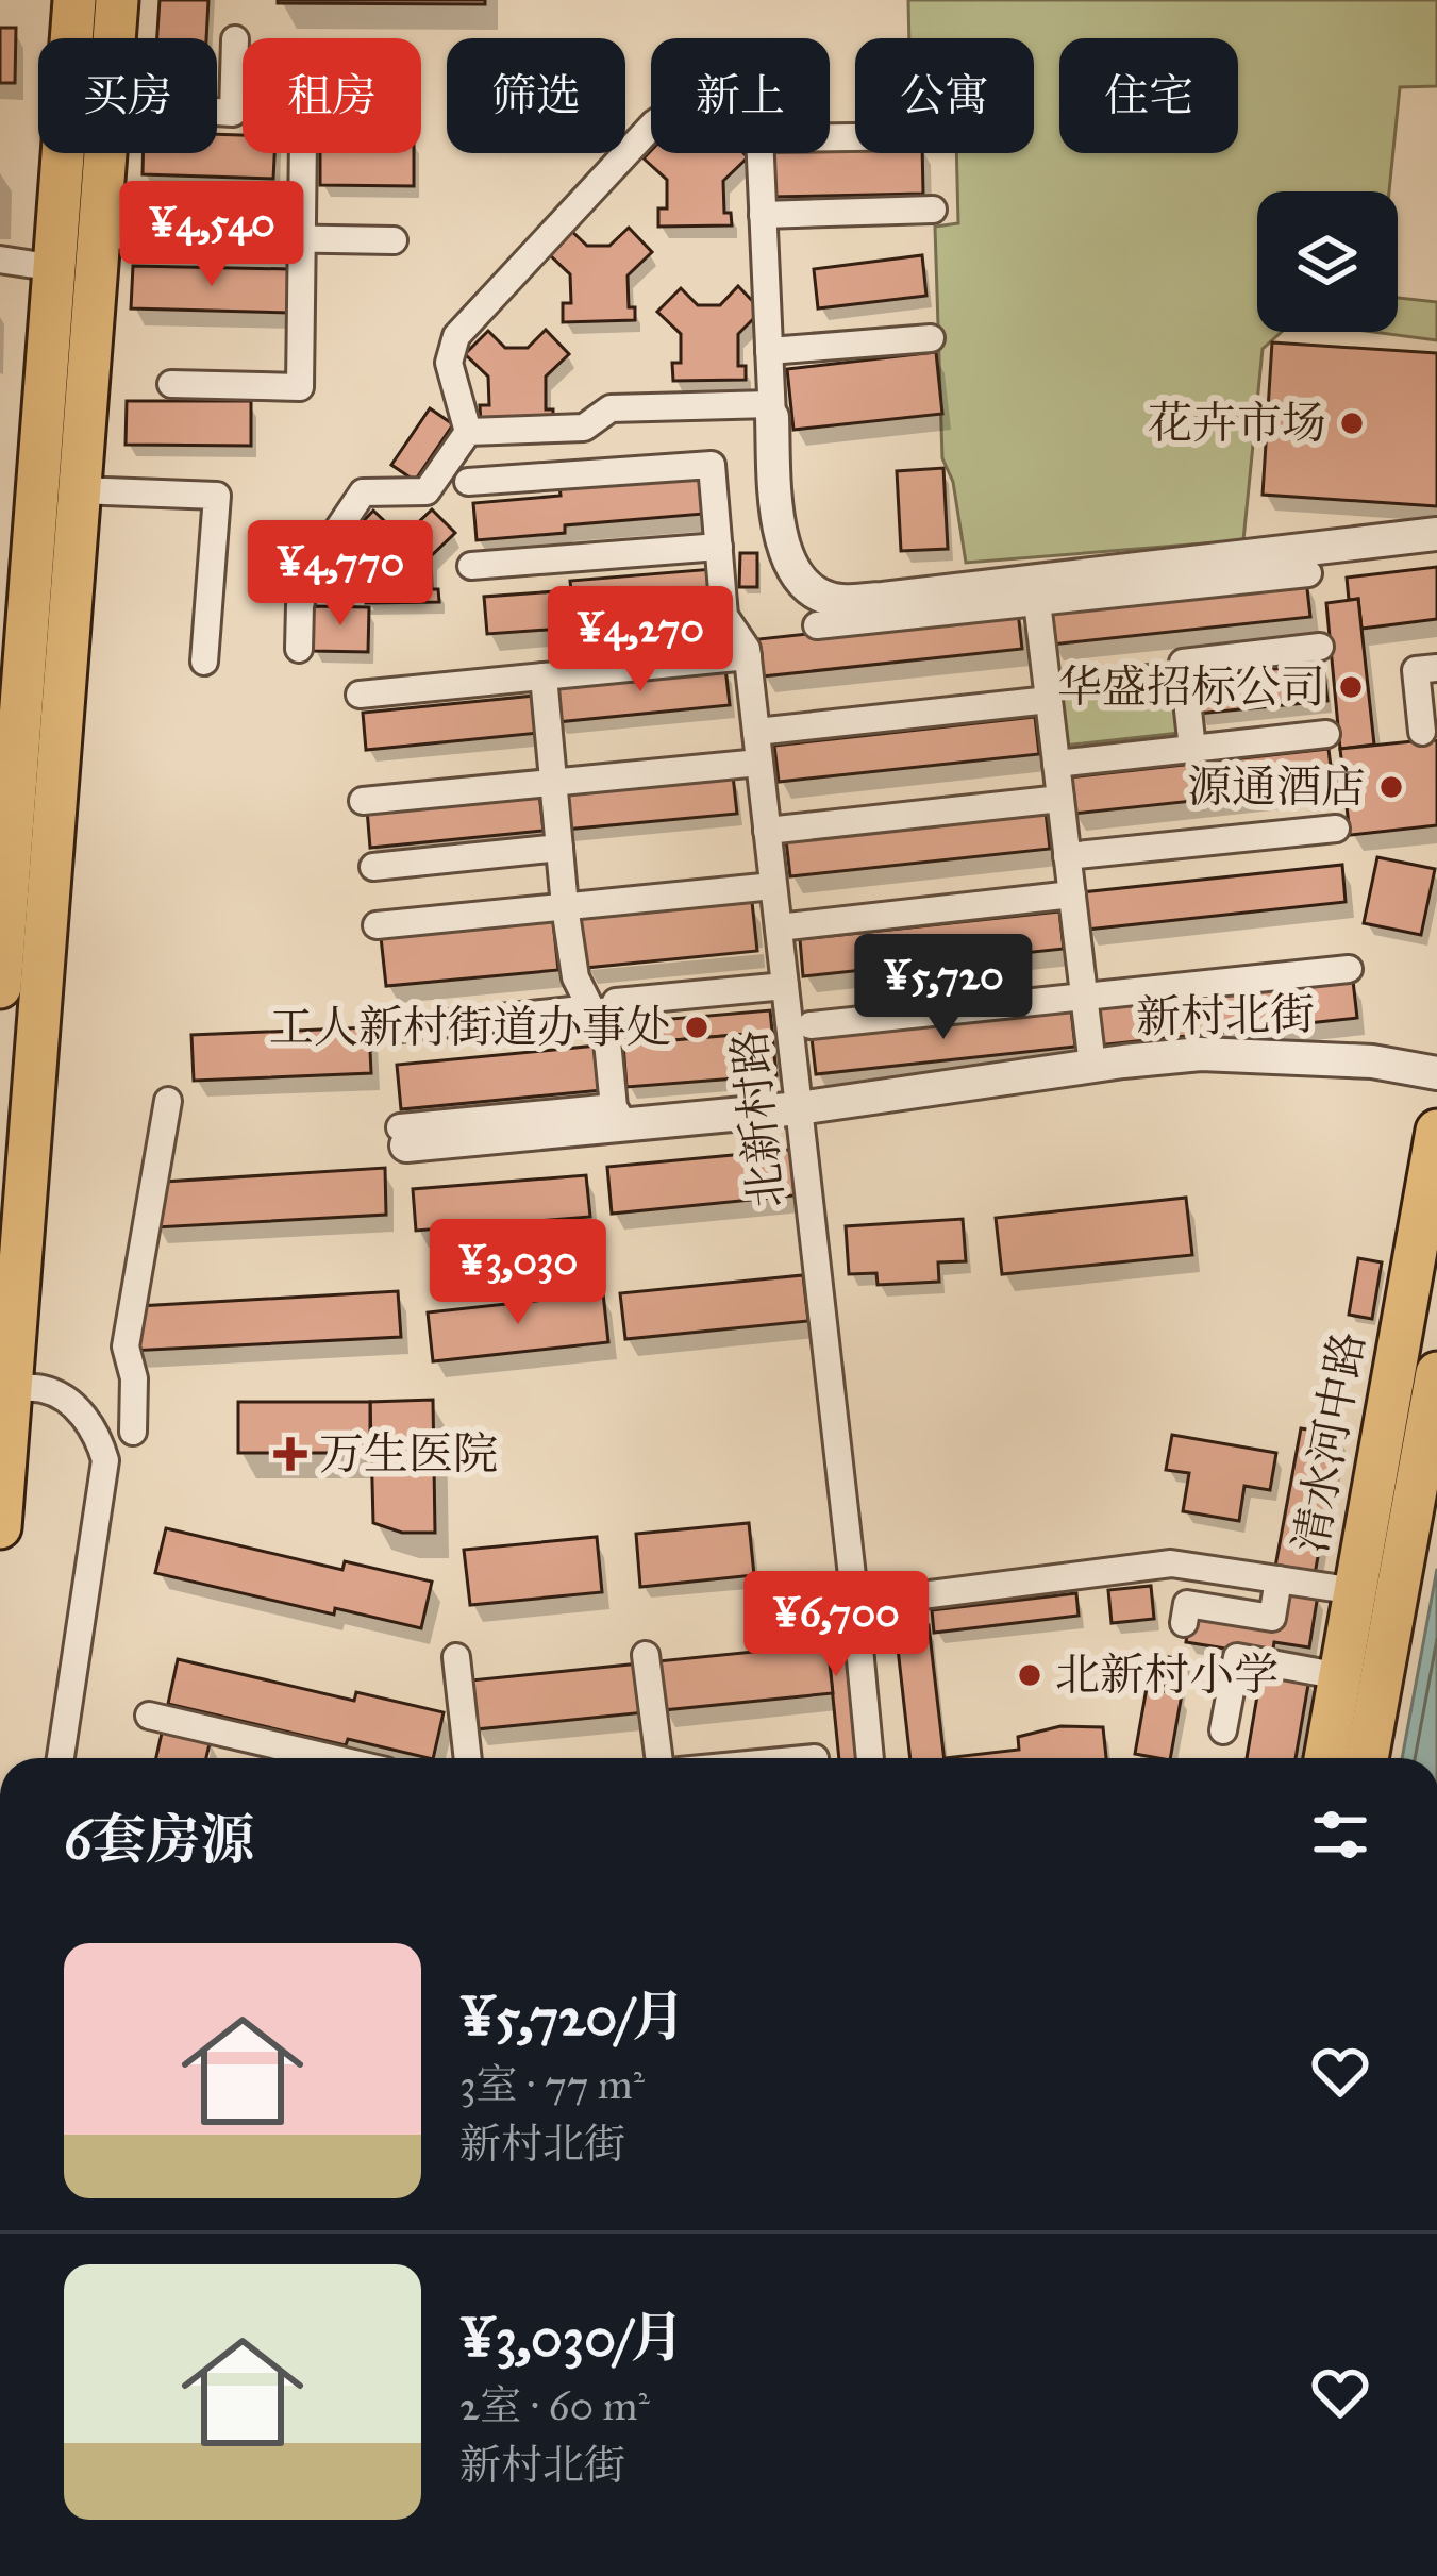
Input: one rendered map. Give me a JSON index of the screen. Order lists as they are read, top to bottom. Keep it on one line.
{"streets":{"main road":["清水河中路"],"street":["新村北街","北新村路"]},"crossings":[["新村北街","北新村路"]],"places":{"other":["花卉市场","华盛招标公司","源通酒店","工人新村街道办事处","北新村小学"],"health":["万生医院"]},"page":{"chip":["买房","租房","筛选","新上","公寓","住宅"],"price":["¥4,540","¥4,770","¥4,270","¥5,720","¥3,030","¥6,700"],"heading":"6套房源","list":[{"name":"¥5,720/月","note":"3室 · 77 m² · 新村北街"},{"name":"¥3,030/月","note":"2室 · 60 m² · 新村北街"}]}}
